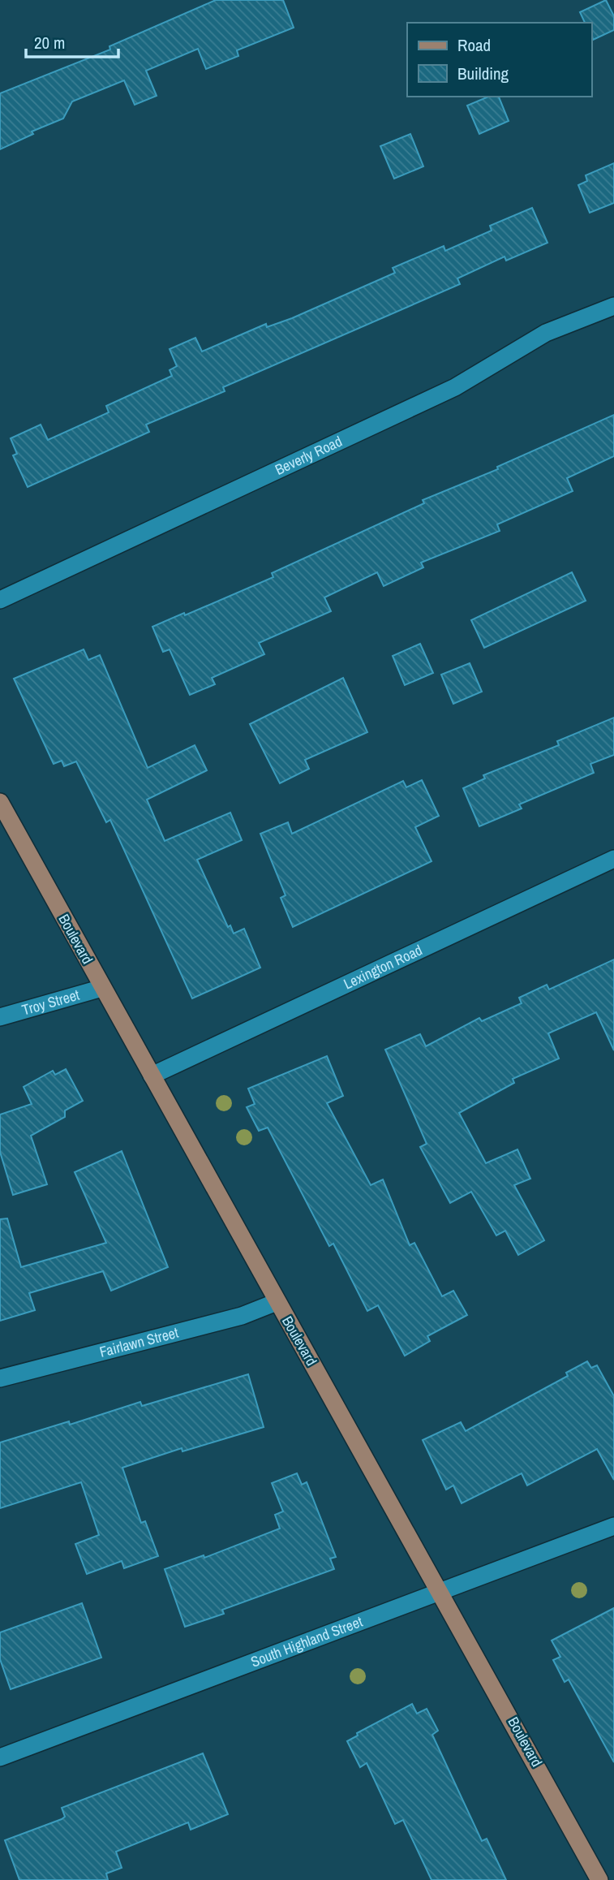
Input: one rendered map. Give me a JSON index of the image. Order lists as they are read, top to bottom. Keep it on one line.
{"streets":{"main road":["Boulevard"],"street":["Beverly Road","Lexington Road","Troy Street","Fairlawn Street","South Highland Street"]},"crossings":[["Boulevard","Lexington Road"],["Boulevard","Troy Street"],["Boulevard","Fairlawn Street"],["Boulevard","South Highland Street"]],"legend":["Road","Building"],"scale_bar":"20 m"}
